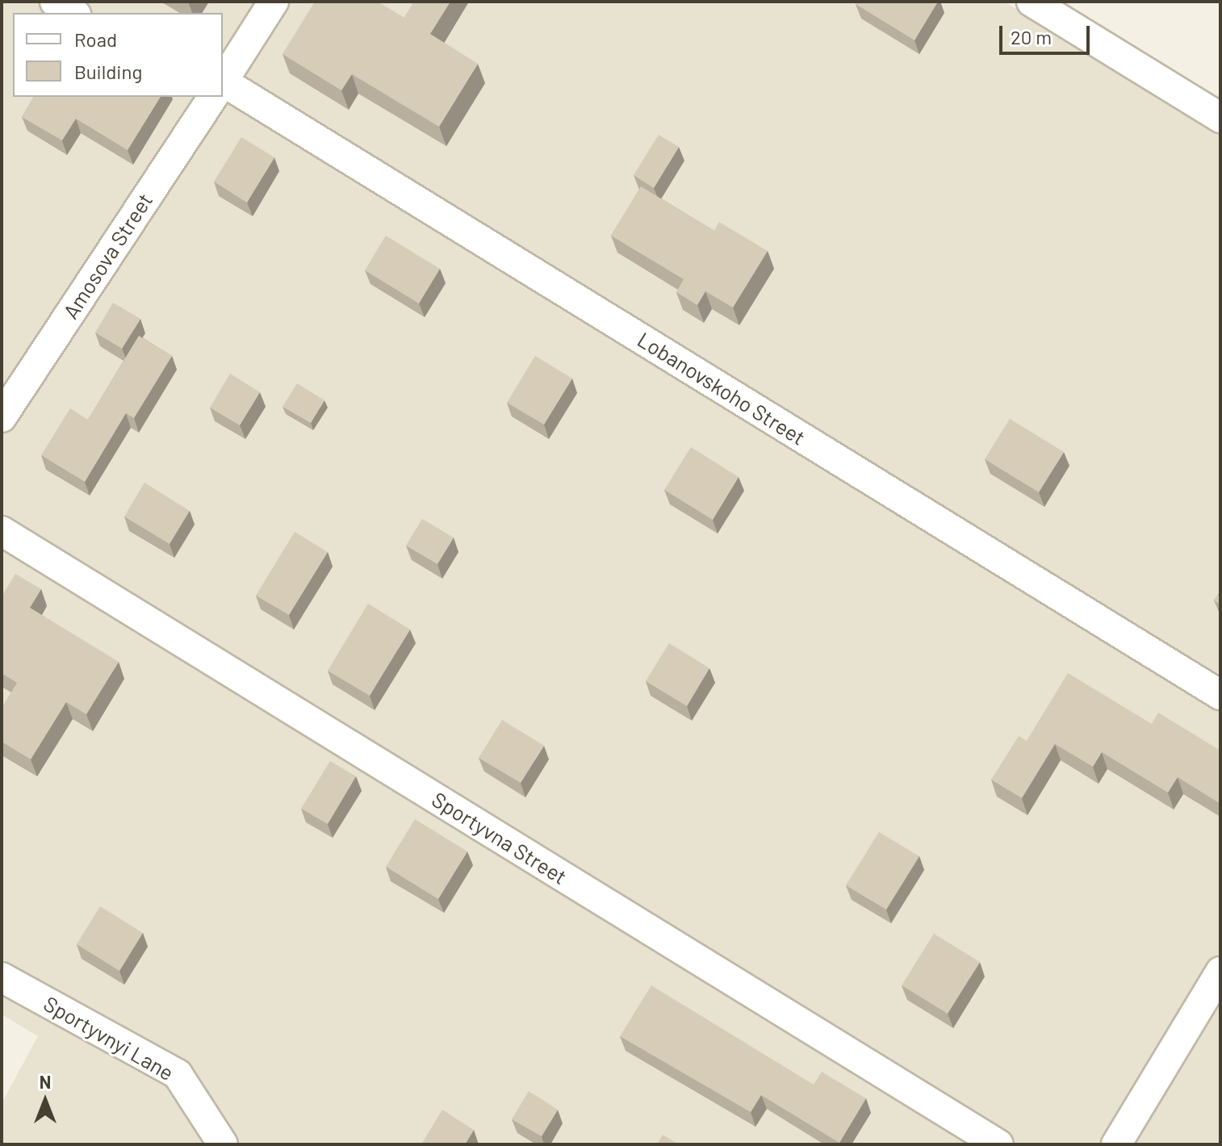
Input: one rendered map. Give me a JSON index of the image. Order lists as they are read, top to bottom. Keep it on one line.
{"streets":{"street":["Amosova Street","Lobanovskoho Street","Sportyvna Street","Sportyvnyi Lane"]},"legend":["Road","Building"],"scale_bar":"20 m","north":"top"}
